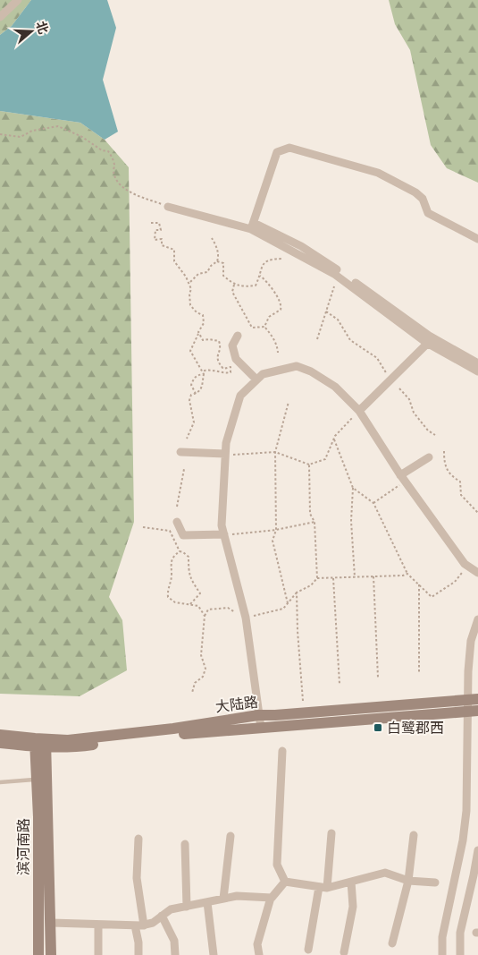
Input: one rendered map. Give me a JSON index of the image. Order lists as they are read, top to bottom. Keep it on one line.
{"streets":{"main road":["大陆路","滨河南路"]},"crossings":[["大陆路","滨河南路"]],"places":{"transit":["白鹭郡西"]},"north":"right"}
